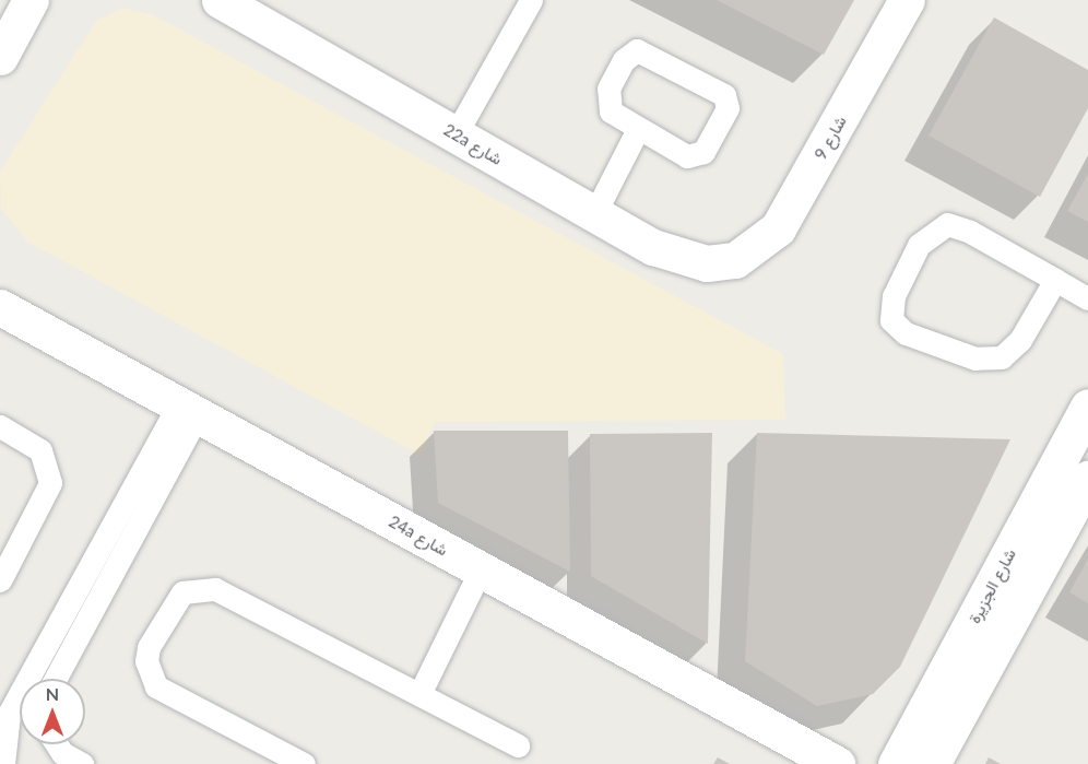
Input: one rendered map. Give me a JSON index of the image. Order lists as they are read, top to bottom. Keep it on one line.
{"streets":{"street":["شارع 9","22a شارع","24a شارع","شارع الجزيرة"]},"crossings":[["شارع 9","22a شارع"]],"north":"top"}
